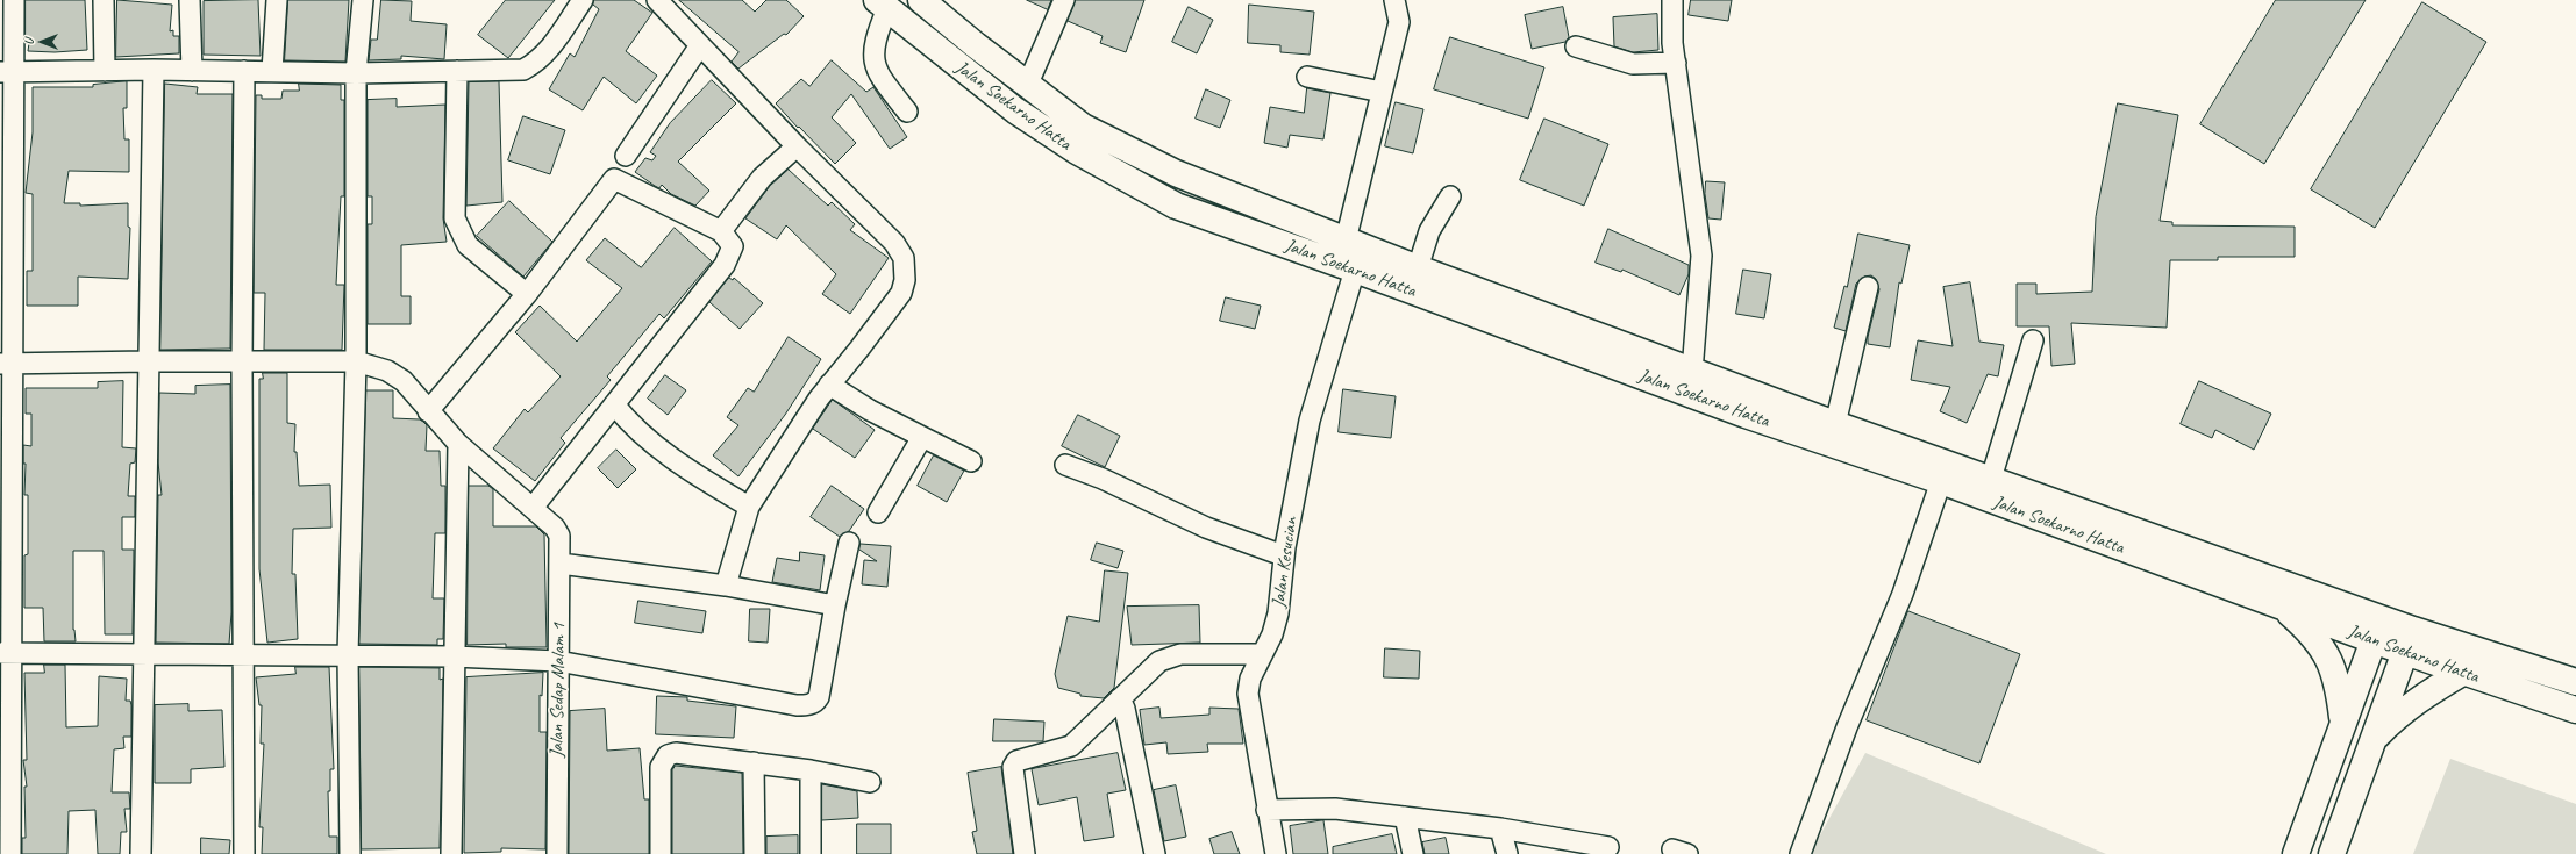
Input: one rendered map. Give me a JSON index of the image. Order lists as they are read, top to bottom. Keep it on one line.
{"streets":{"highway":["Jalan Soekarno Hatta"],"street":["Jalan Kesucian","Jalan Sedap Malam 1"]},"crossings":[["Jalan Soekarno Hatta","Jalan Kesucian"]],"north":"left"}
